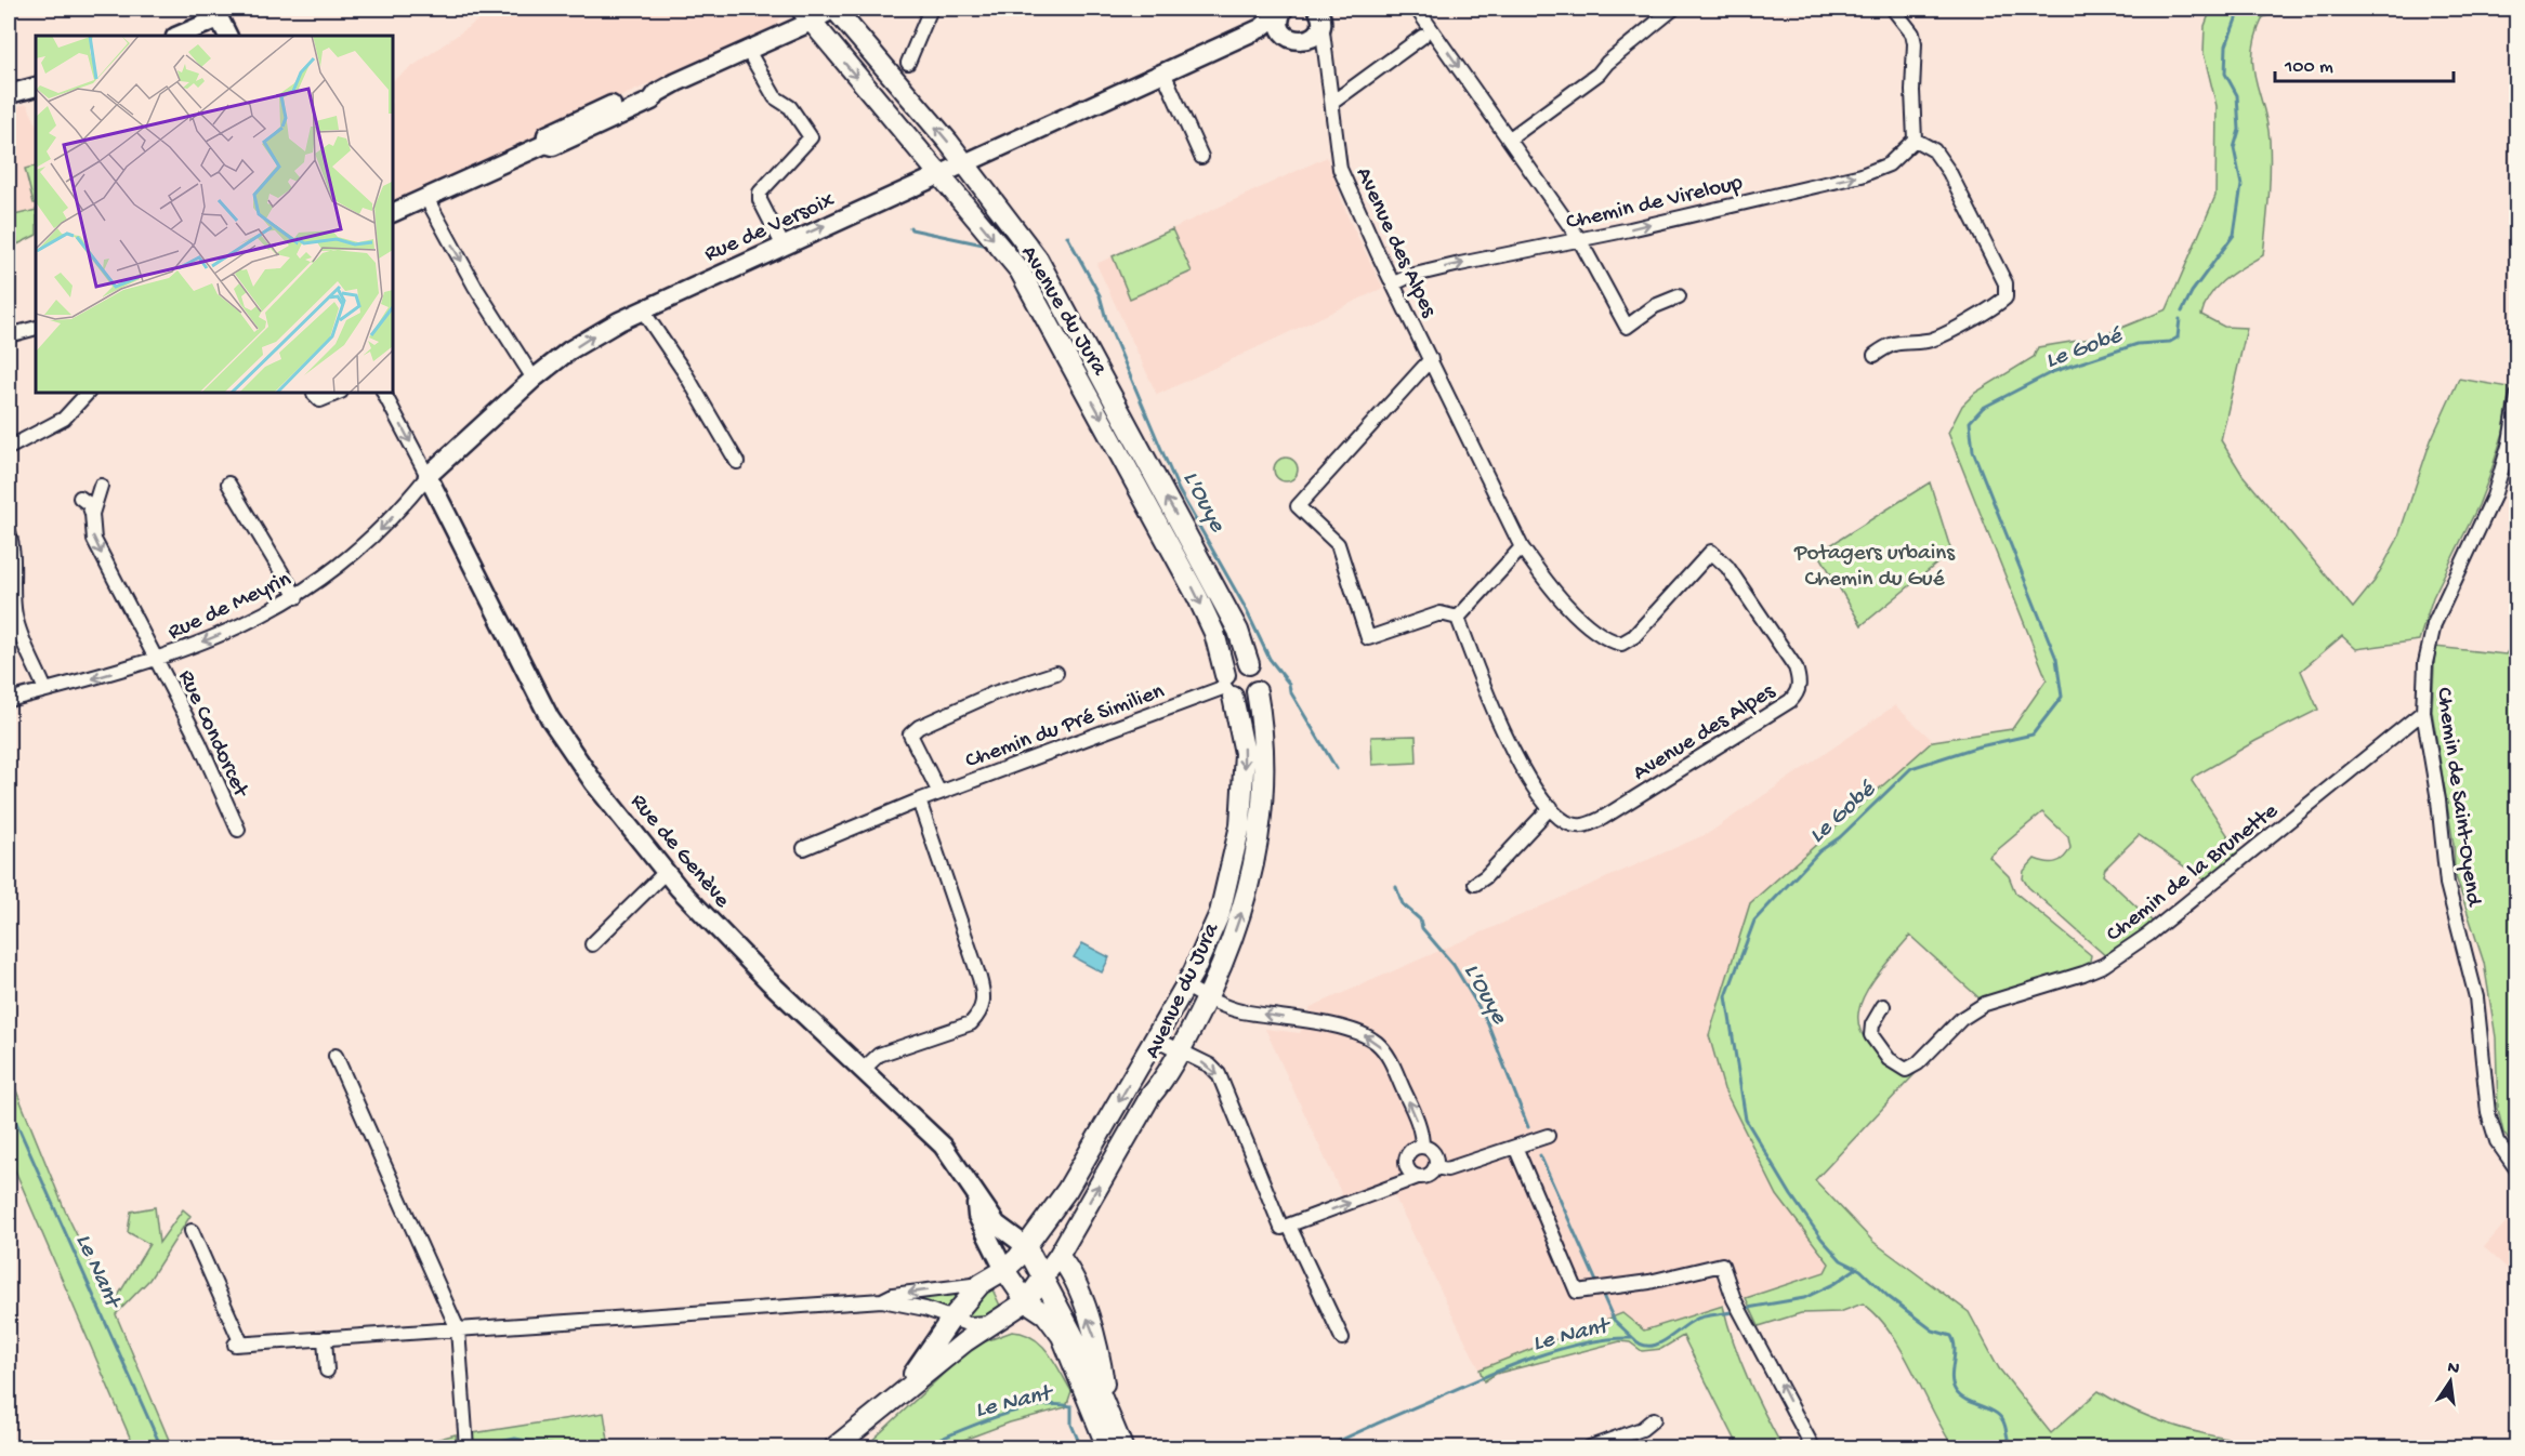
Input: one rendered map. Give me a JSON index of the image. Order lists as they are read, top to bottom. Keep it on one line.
{"streets":{"main road":["Avenue du Jura"],"street":["Chemin de Vireloup","Rue de Versoix","Avenue des Alpes","Rue de Meyrin","Chemin du Pré Similien","Rue Condorcet","Chemin de Saint-Oyend","Rue de Genève","Chemin de la Brunette"]},"crossings":[["Chemin de Vireloup","Avenue des Alpes"],["Rue de Versoix","Avenue du Jura"],["Rue de Versoix","Rue de Meyrin"],["Rue de Versoix","Rue de Genève"],["Avenue du Jura","Chemin du Pré Similien"],["Avenue du Jura","Rue de Genève"],["Rue de Meyrin","Rue Condorcet"],["Rue de Meyrin","Rue de Genève"],["Chemin de Saint-Oyend","Chemin de la Brunette"]],"one_way":["Chemin de Vireloup","Rue de Meyrin"],"water":["Le Gobé","L'Ouye","Le Nant"],"parks":["Potagers urbains Chemin du Gué"],"scale_bar":"100 m","north":"top"}
